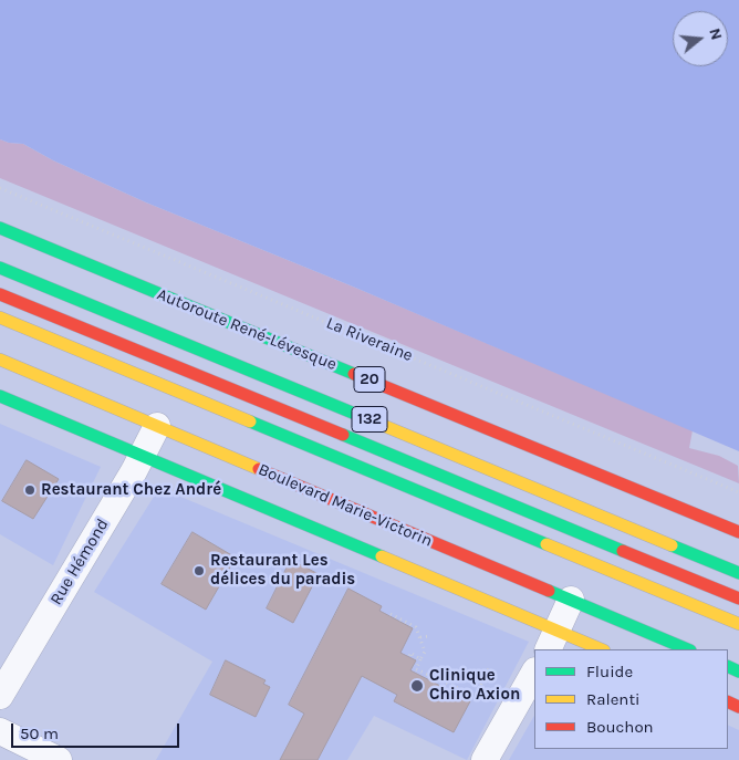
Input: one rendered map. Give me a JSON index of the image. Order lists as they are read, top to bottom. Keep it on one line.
{"streets":{"main road":["Autoroute René-Lévesque","20","132","Boulevard Marie-Victorin"],"street":["Rue Hémond"],"path":["La Riveraine"]},"crossings":[["Boulevard Marie-Victorin","Rue Hémond"]],"places":["Restaurant Chez André","Restaurant Les délices du paradis","Clinique Chiro Axion"],"legend":["Fluide","Ralenti","Bouchon"],"scale_bar":"50 m","north":"right"}
